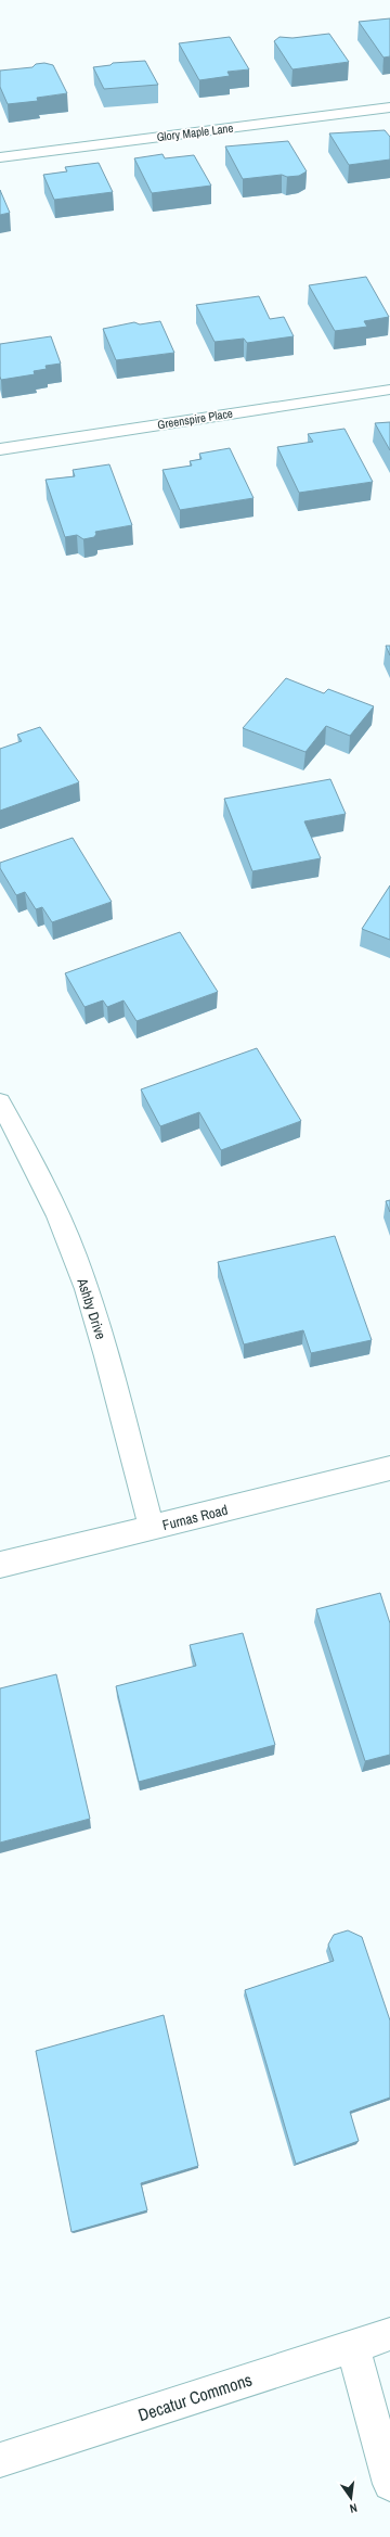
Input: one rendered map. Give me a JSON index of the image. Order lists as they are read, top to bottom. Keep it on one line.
{"streets":{"street":["Glory Maple Lane","Greenspire Place","Ashby Drive","Furnas Road","Decatur Commons"]},"crossings":[["Ashby Drive","Furnas Road"]],"north":"bottom"}
